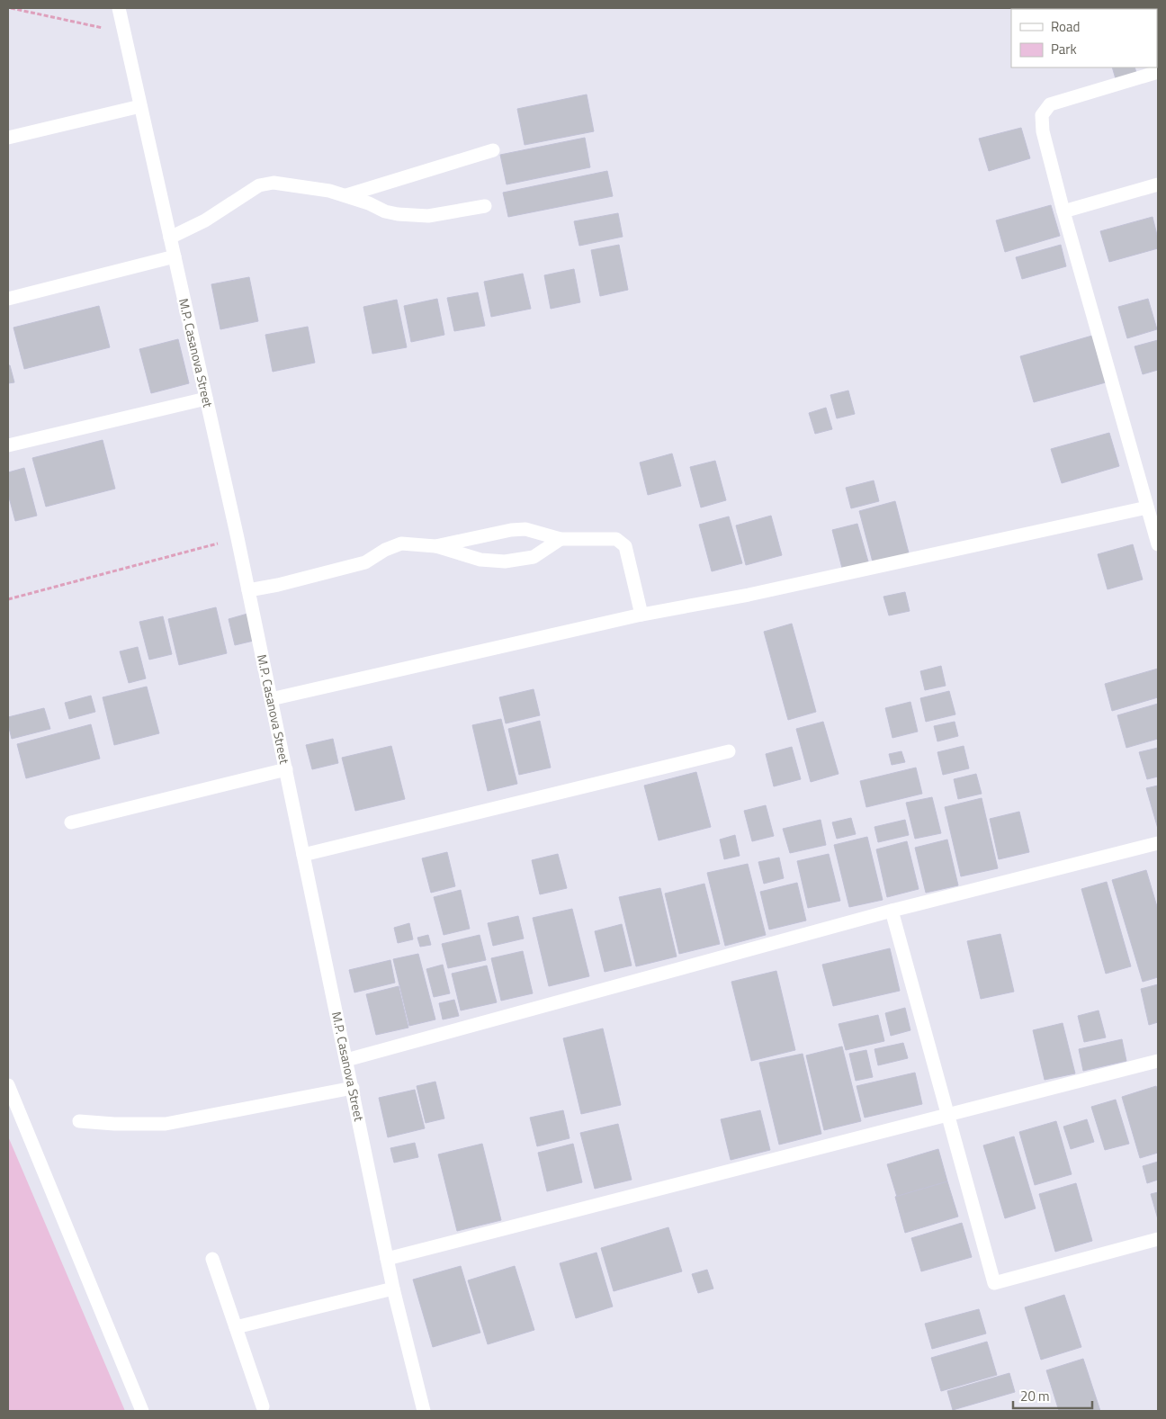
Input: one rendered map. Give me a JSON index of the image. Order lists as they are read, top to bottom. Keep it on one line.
{"streets":{"street":["M.P. Casanova Street"]},"legend":["Road","Park"],"scale_bar":"20 m"}
